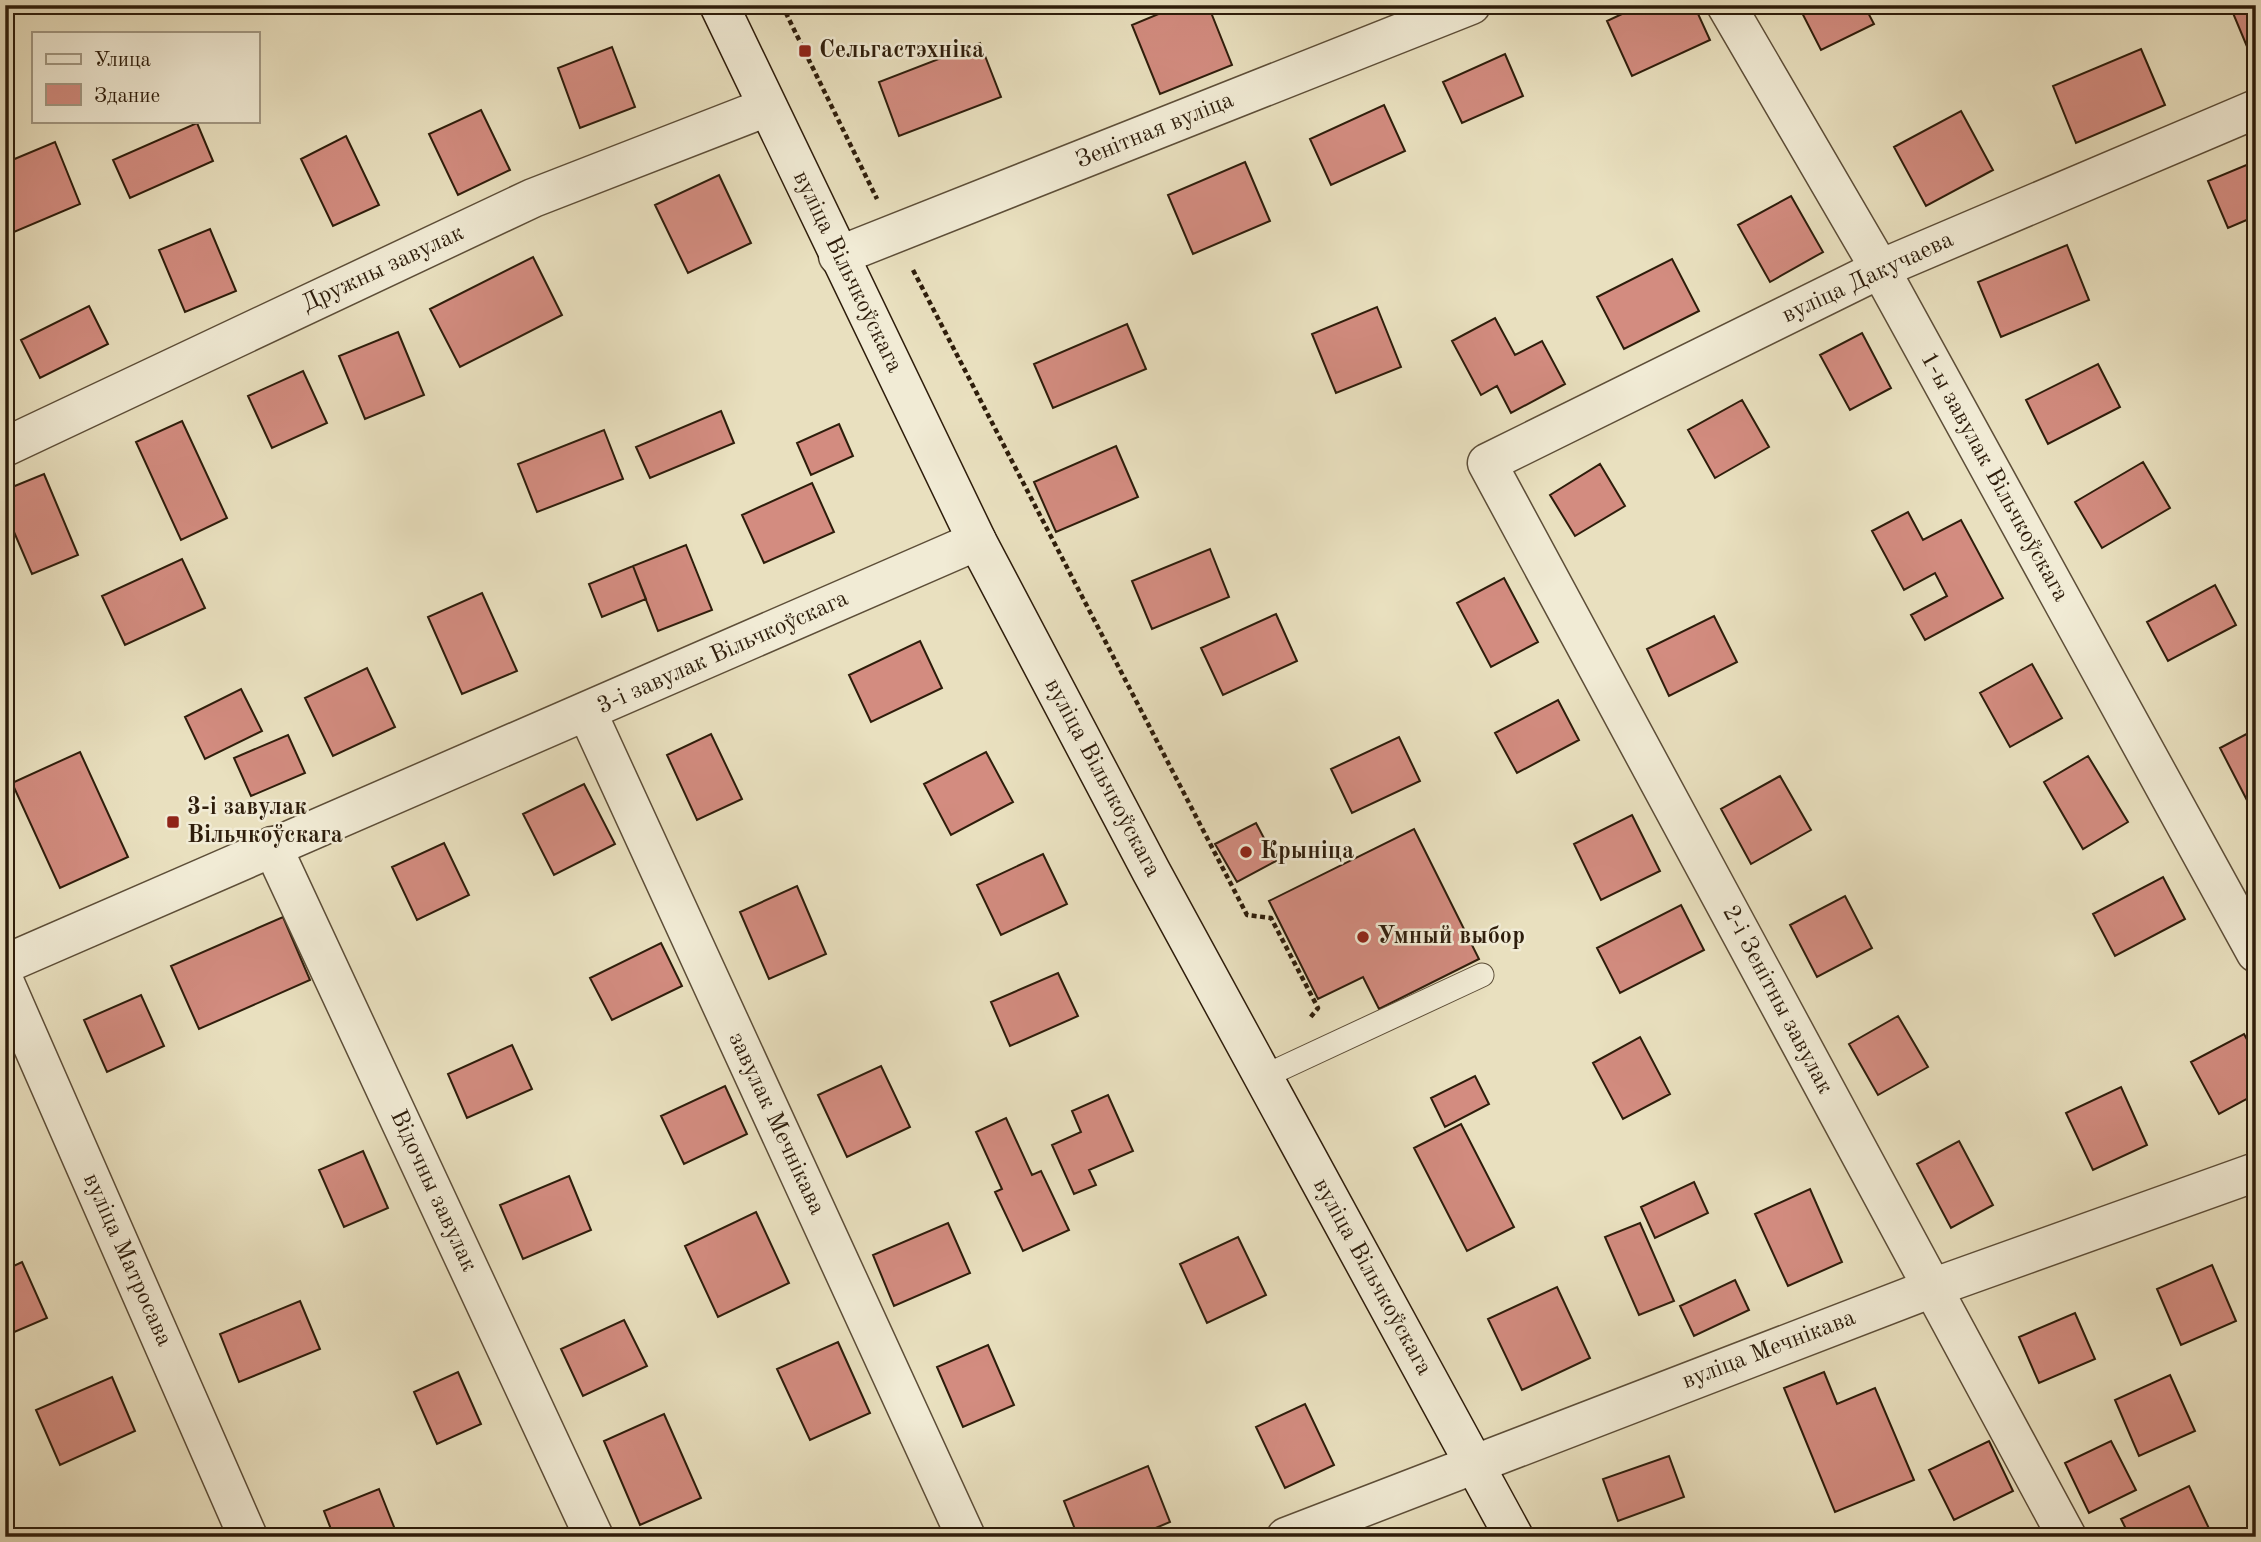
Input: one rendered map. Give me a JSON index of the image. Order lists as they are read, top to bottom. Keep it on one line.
{"streets":{"street":["Зенітная вуліца","Дружны завулак","вуліца Вільчкоўскага","вуліца Дакучаева","1-ы завулак Вільчкоўскага","3-і завулак Вільчкоўскага","2-і Зенітны завулак","завулак Мечнікава","Відочны завулак","вуліца Матросава","вуліца Мечнікава"]},"crossings":[["Зенітная вуліца","вуліца Вільчкоўскага"],["Дружны завулак","вуліца Вільчкоўскага"],["вуліца Вільчкоўскага","3-і завулак Вільчкоўскага"],["вуліца Вільчкоўскага","вуліца Мечнікава"],["вуліца Дакучаева","1-ы завулак Вільчкоўскага"],["вуліца Дакучаева","2-і Зенітны завулак"],["3-і завулак Вільчкоўскага","завулак Мечнікава"],["3-і завулак Вільчкоўскага","Відочны завулак"],["2-і Зенітны завулак","вуліца Мечнікава"]],"places":{"transit":["Сельгастэхніка","3-і завулак Вільчкоўскага"],"other":["Крыніца","Умный выбор"]},"legend":["Улица","Здание"]}
